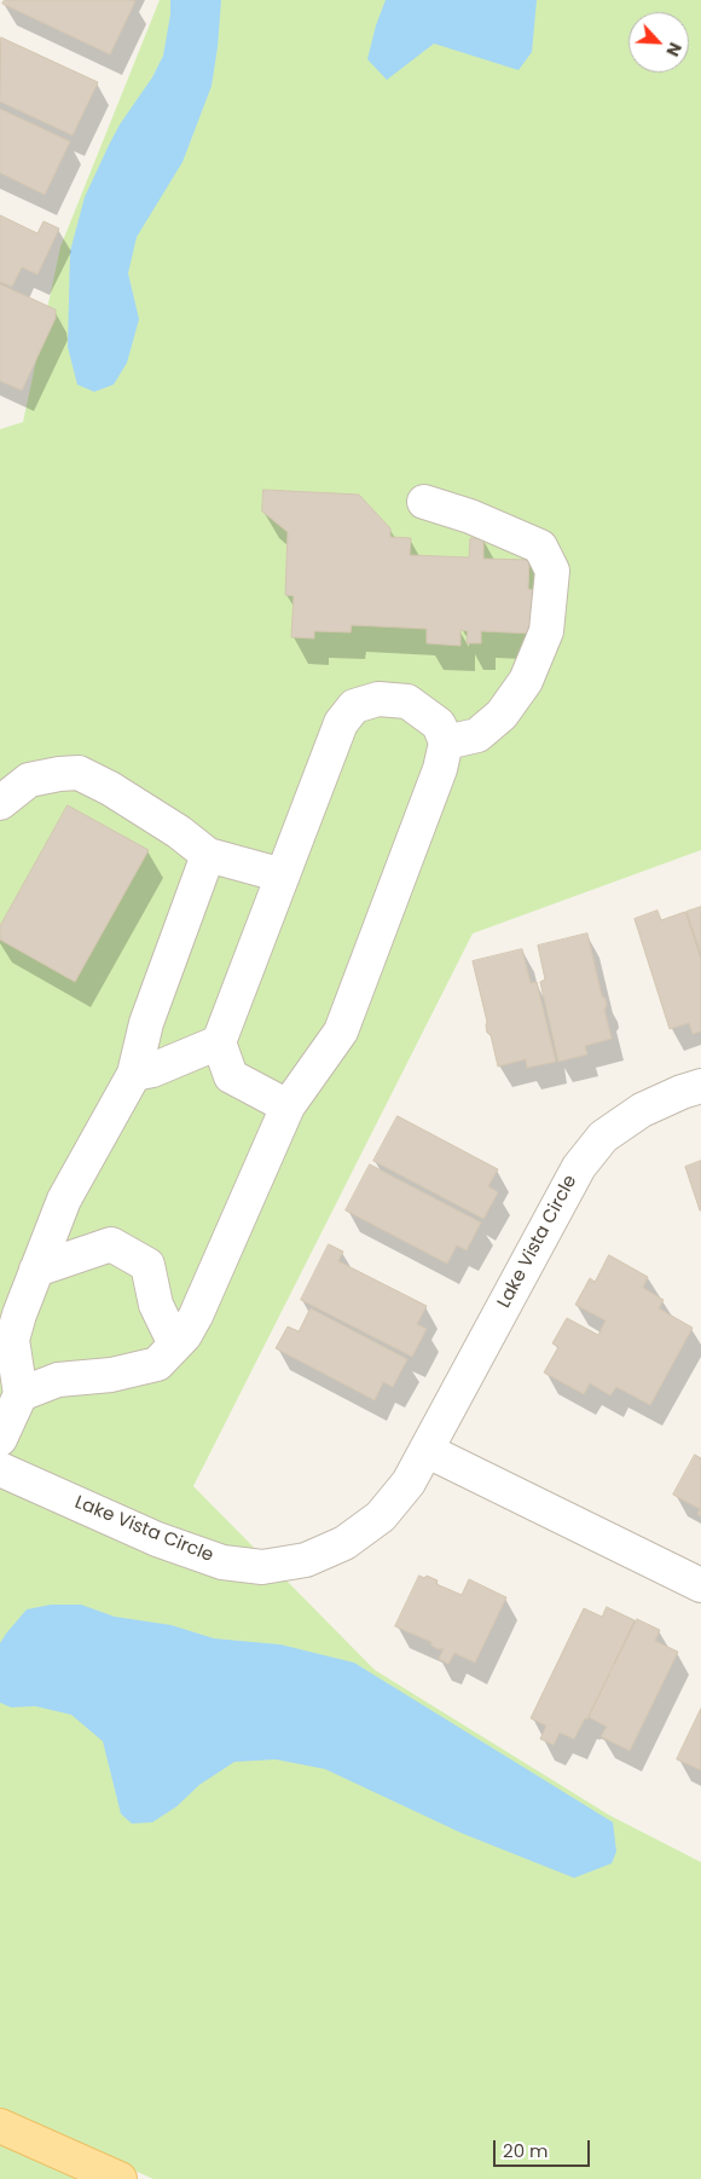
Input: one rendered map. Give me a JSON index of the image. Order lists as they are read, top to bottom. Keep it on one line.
{"streets":{"street":["Lake Vista Circle"]},"scale_bar":"20 m","north":"bottom right"}
